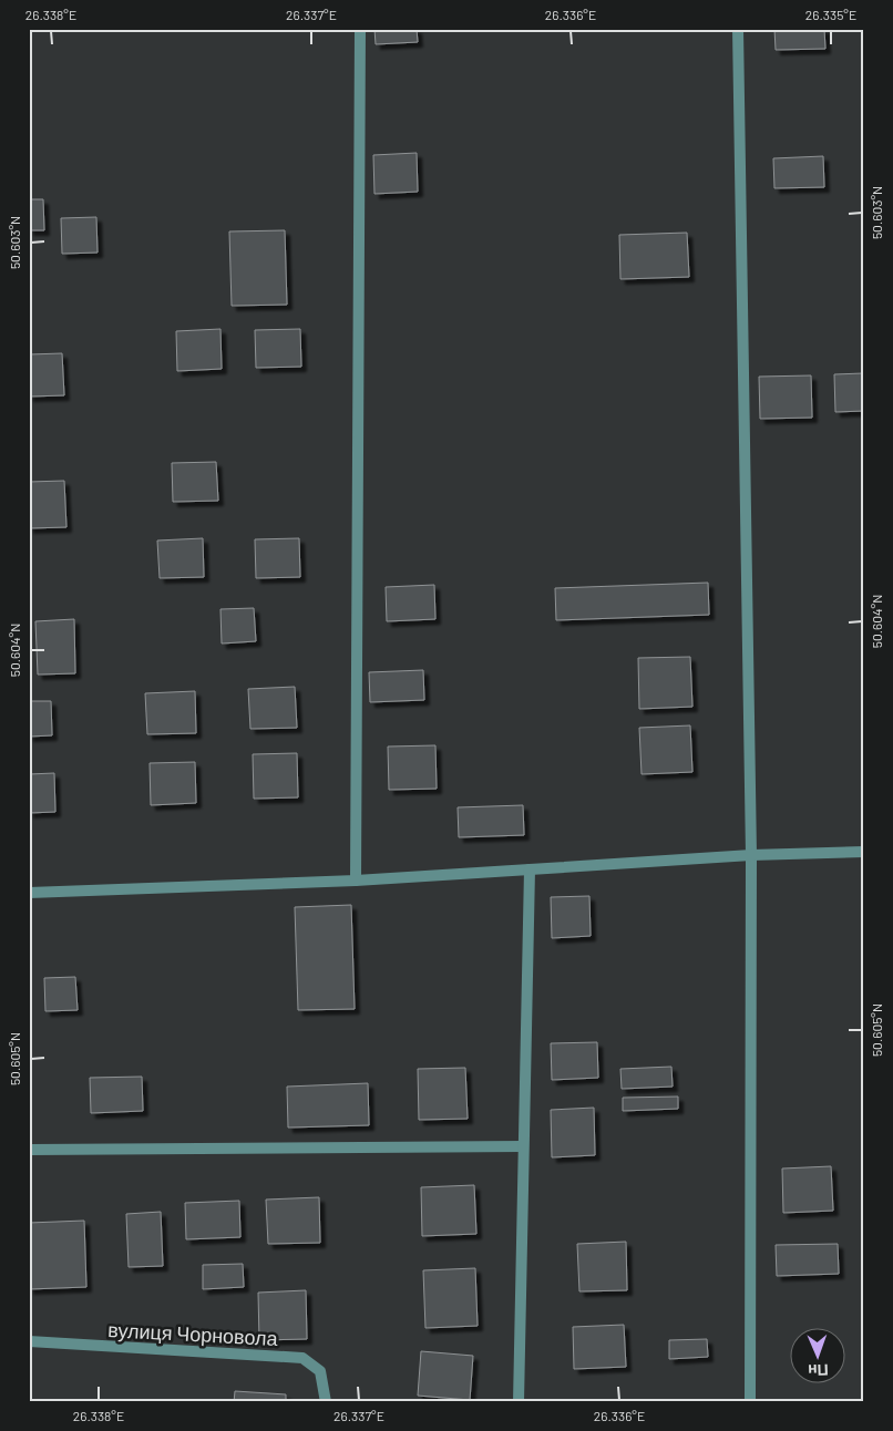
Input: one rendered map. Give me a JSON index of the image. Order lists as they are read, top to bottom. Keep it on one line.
{"streets":{"street":["вулиця Чорновола"]},"north":"bottom","coordinates":["26.338°E","26.337°E","26.336°E","26.335°E","50.603°N","50.604°N","50.605°N"]}
